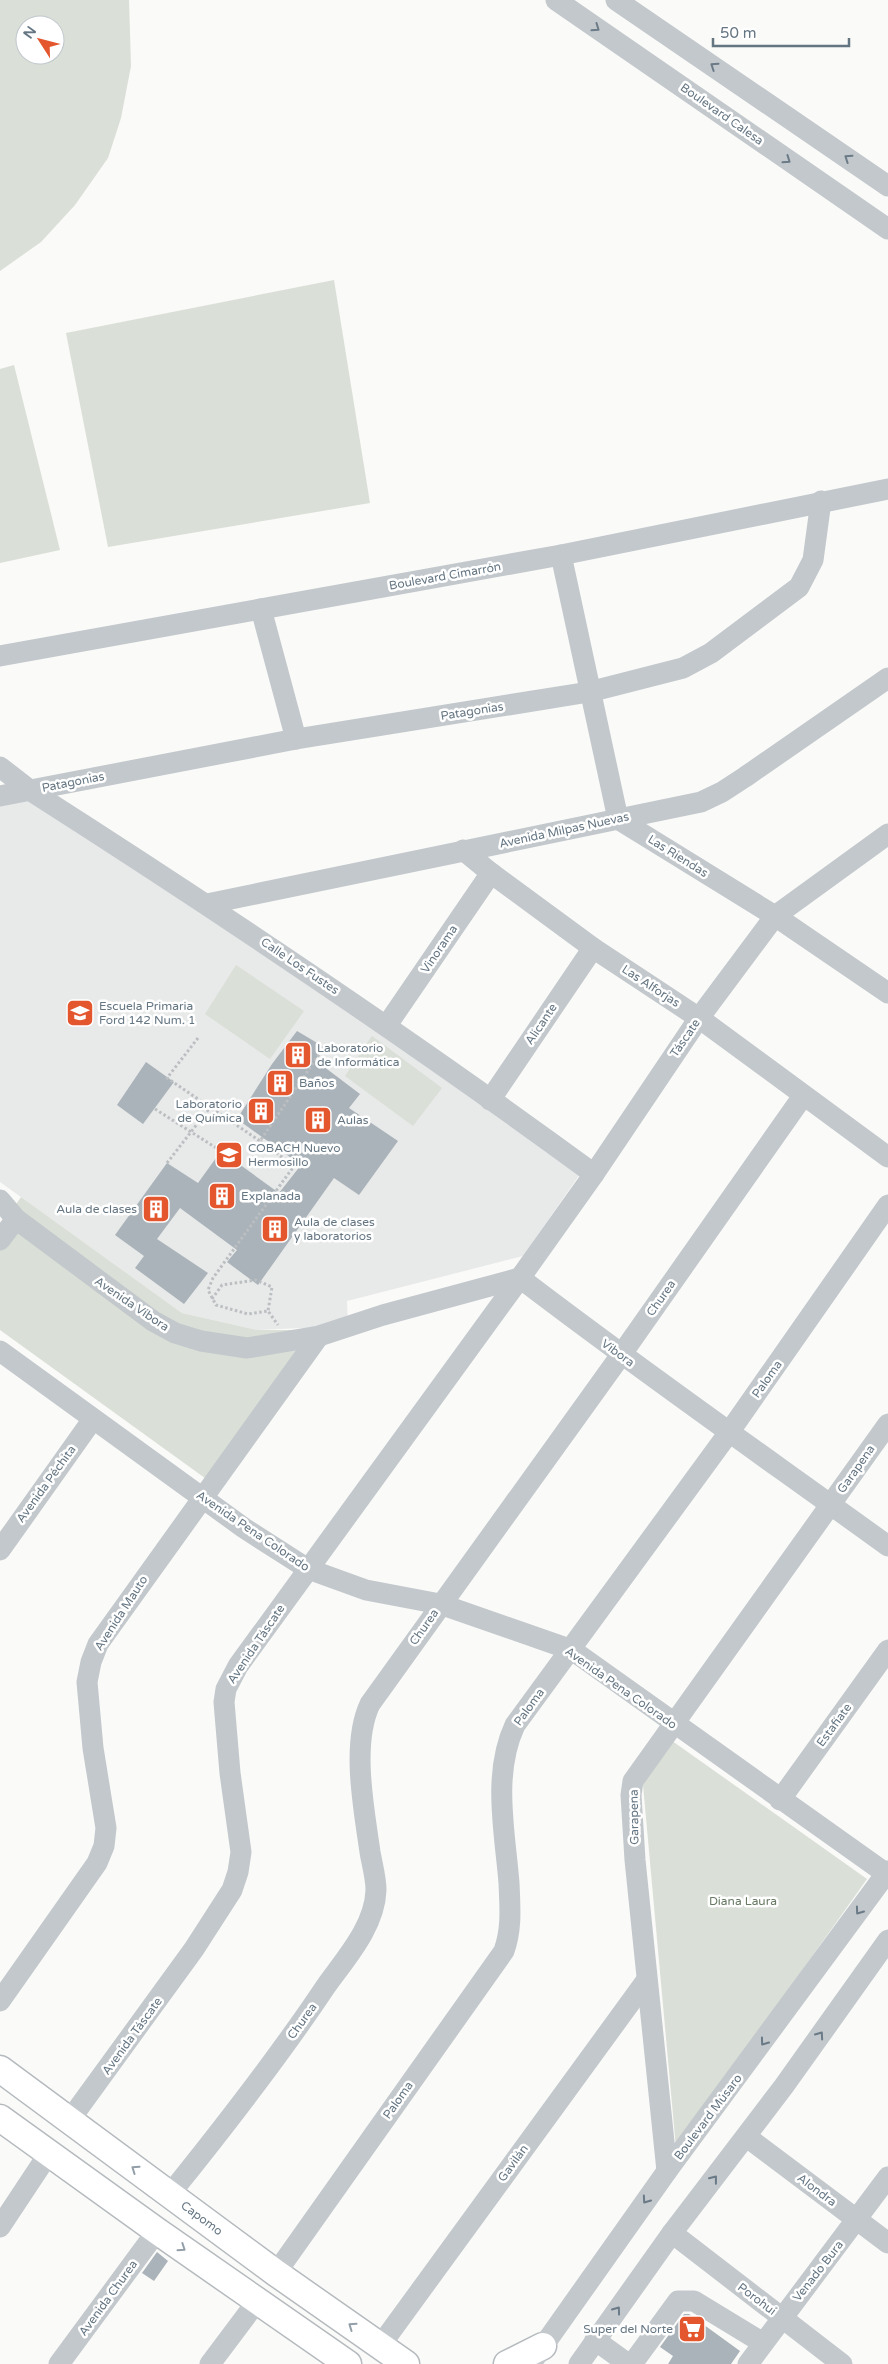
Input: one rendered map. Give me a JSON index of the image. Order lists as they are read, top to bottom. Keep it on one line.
{"streets":{"main road":["Capomo"],"street":["Boulevard Calesa","Boulevard Cimarrón","Patagonias","Avenida Milpas Nuevas","Las Riendas","Vinorama","Calle Los Fustes","Las Alforjas","Alicante","Táscate","Churea","Avenida Víbora","Vibora","Paloma","Garapena","Avenida Péchita","Avenida Pena Colorado","Avenida Mauto","Avenida Táscate","Estafiate","Boulevard Músaro","Gavilán","Alondra","Venado Bura","Avenida Churea","Porohui"]},"crossings":[["Boulevard Cimarrón","Patagonias"],["Patagonias","Calle Los Fustes"],["Avenida Milpas Nuevas","Las Riendas"],["Avenida Milpas Nuevas","Calle Los Fustes"],["Avenida Milpas Nuevas","Las Alforjas"],["Las Riendas","Táscate"],["Vinorama","Calle Los Fustes"],["Vinorama","Las Alforjas"],["Calle Los Fustes","Alicante"],["Calle Los Fustes","Táscate"],["Las Alforjas","Alicante"],["Las Alforjas","Táscate"],["Las Alforjas","Churea"],["Táscate","Vibora"],["Táscate","Avenida Táscate"],["Churea","Vibora"],["Churea","Avenida Pena Colorado"],["Churea","Capomo"],["Avenida Víbora","Avenida Mauto"],["Vibora","Paloma"],["Vibora","Garapena"],["Vibora","Avenida Táscate"],["Paloma","Avenida Pena Colorado"],["Paloma","Capomo"],["Garapena","Avenida Pena Colorado"],["Garapena","Boulevard Músaro"],["Garapena","Gavilán"],["Avenida Péchita","Avenida Pena Colorado"],["Avenida Pena Colorado","Avenida Mauto"],["Avenida Pena Colorado","Avenida Táscate"],["Avenida Pena Colorado","Estafiate"],["Avenida Pena Colorado","Boulevard Músaro"],["Avenida Táscate","Capomo"],["Gavilán","Capomo"],["Alondra","Venado Bura"],["Venado Bura","Porohui"]],"parks":["Diana Laura"],"places":{"school or university":["Escuela Primaria Ford 142 Num. 1","COBACH Nuevo Hermosillo"],"building":["Laboratorio de Informática","Baños","Laboratorio de Química","Aulas","Explanada","Aula de clases","Aula de clases y laboratorios"],"supermarket":["Super del Norte"]},"scale_bar":"50 m","north":"top left"}
